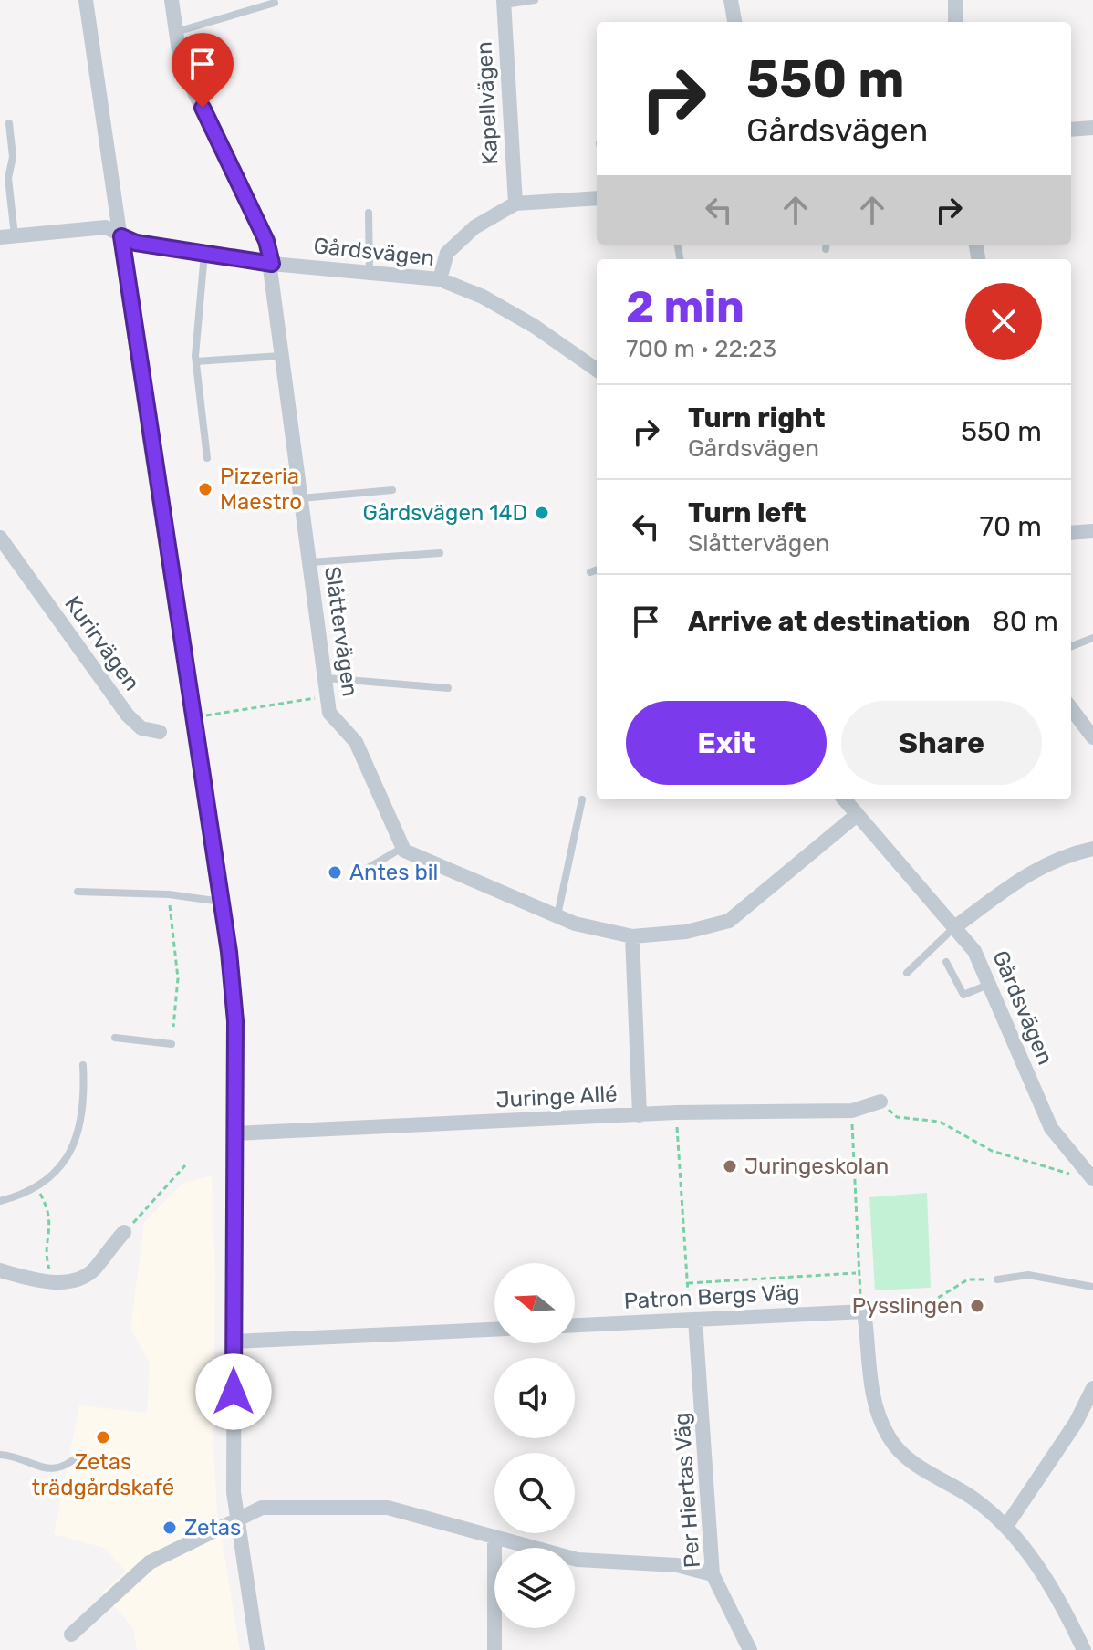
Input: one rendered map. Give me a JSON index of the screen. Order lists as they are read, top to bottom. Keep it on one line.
{"streets":{"street":["Kapellvägen","Gårdsvägen","Slåttervägen","Kurirvägen","Juringe Allé","Patron Bergs Väg","Per Hiertas Väg"]},"crossings":[["Gårdsvägen","Slåttervägen"],["Patron Bergs Väg","Per Hiertas Väg"]],"places":["Pizzeria Maestro","Gårdsvägen 14D","Antes bil","Juringeskolan","Pysslingen","Zetas trädgårdskafé","Zetas"],"north":"left","page":{"turn":["550 m","Gårdsvägen"],"heading":["2 min","700 m · 22:23"],"list":[{"name":"Turn right","note":"Gårdsvägen","value":"550 m"},{"name":"Turn left","note":"Slåttervägen","value":"70 m"},{"name":"Arrive at destination","value":"80 m"}],"buttons":["Exit","Share"]}}
